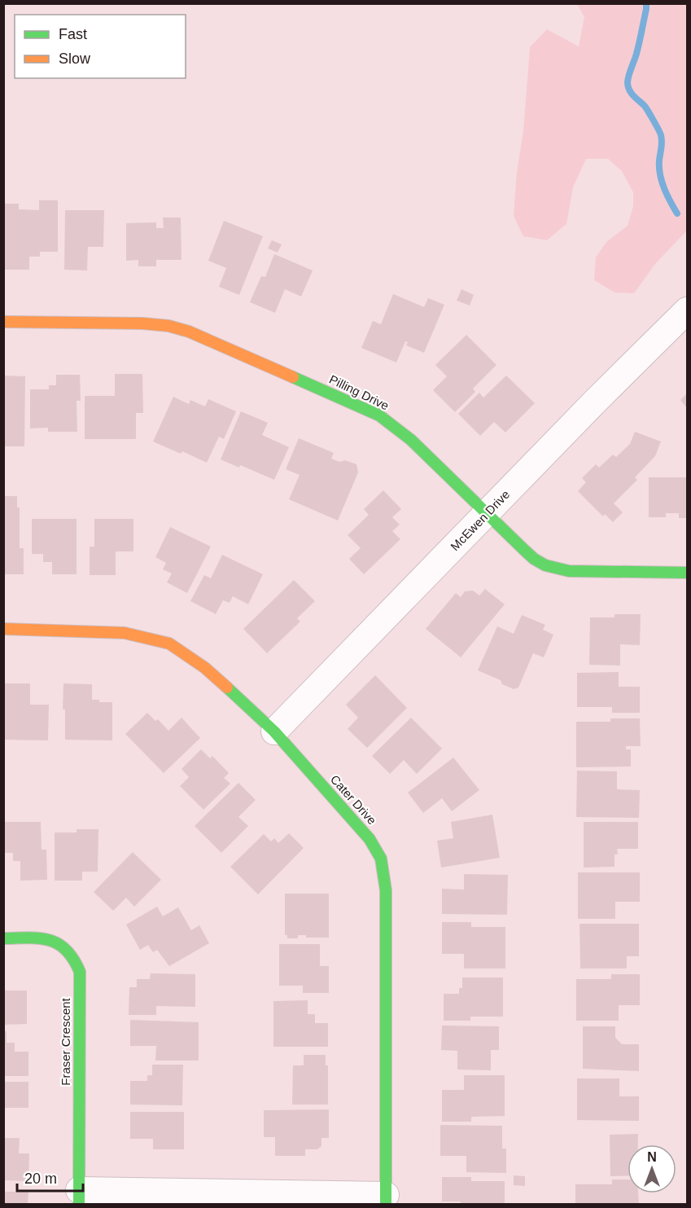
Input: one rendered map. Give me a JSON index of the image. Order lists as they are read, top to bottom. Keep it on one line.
{"streets":{"street":["Pilling Drive","McEwen Drive","Cater Drive","Fraser Crescent"]},"crossings":[["Pilling Drive","McEwen Drive"],["McEwen Drive","Cater Drive"]],"legend":["Fast","Slow"],"scale_bar":"20 m","north":"top"}
